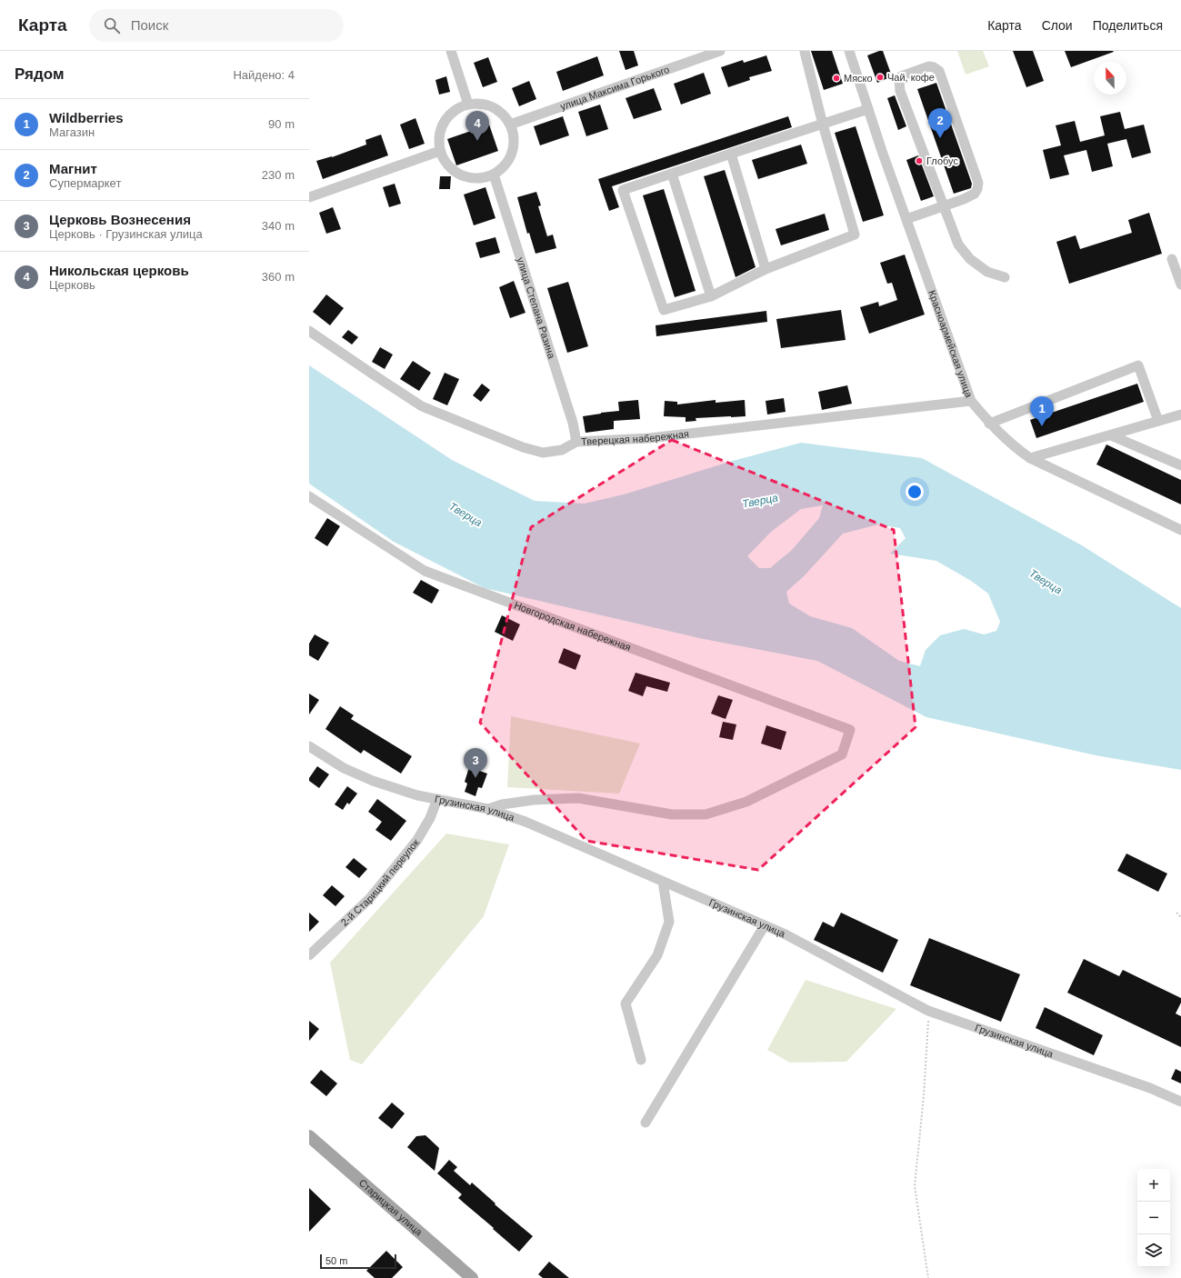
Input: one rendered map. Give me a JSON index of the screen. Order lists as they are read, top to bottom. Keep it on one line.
{"streets":{"main road":["Старицкая улица"],"street":["улица Максима Горького","улица Степана Разина","Красноармейская улица","Тверецкая набережная","Новгородская набережная","Грузинская улица","2-й Старицкий переулок"]},"crossings":[["улица Максима Горького","улица Степана Разина"],["улица Степана Разина","Тверецкая набережная"],["Красноармейская улица","Тверецкая набережная"],["Новгородская набережная","Грузинская улица"],["Грузинская улица","2-й Старицкий переулок"]],"water":["Тверца"],"places":["Чай, кофе","Мяско","Глобус"],"scale_bar":"50 m","north":"top","page":{"header":"Карта","search":"Поиск","nav":["Карта","Слои","Поделиться"],"heading":["Рядом","Найдено: 4"],"list":[{"mark":"1","name":"Wildberries","note":"Магазин","value":"90 m"},{"mark":"2","name":"Магнит","note":"Супермаркет","value":"230 m"},{"mark":"3","name":"Церковь Вознесения","note":"Церковь · Грузинская улица","value":"340 m"},{"mark":"4","name":"Никольская церковь","note":"Церковь","value":"360 m"}],"pins":["2","4","1","3"],"map_buttons":["+","−"],"scale":"50 m"}}
